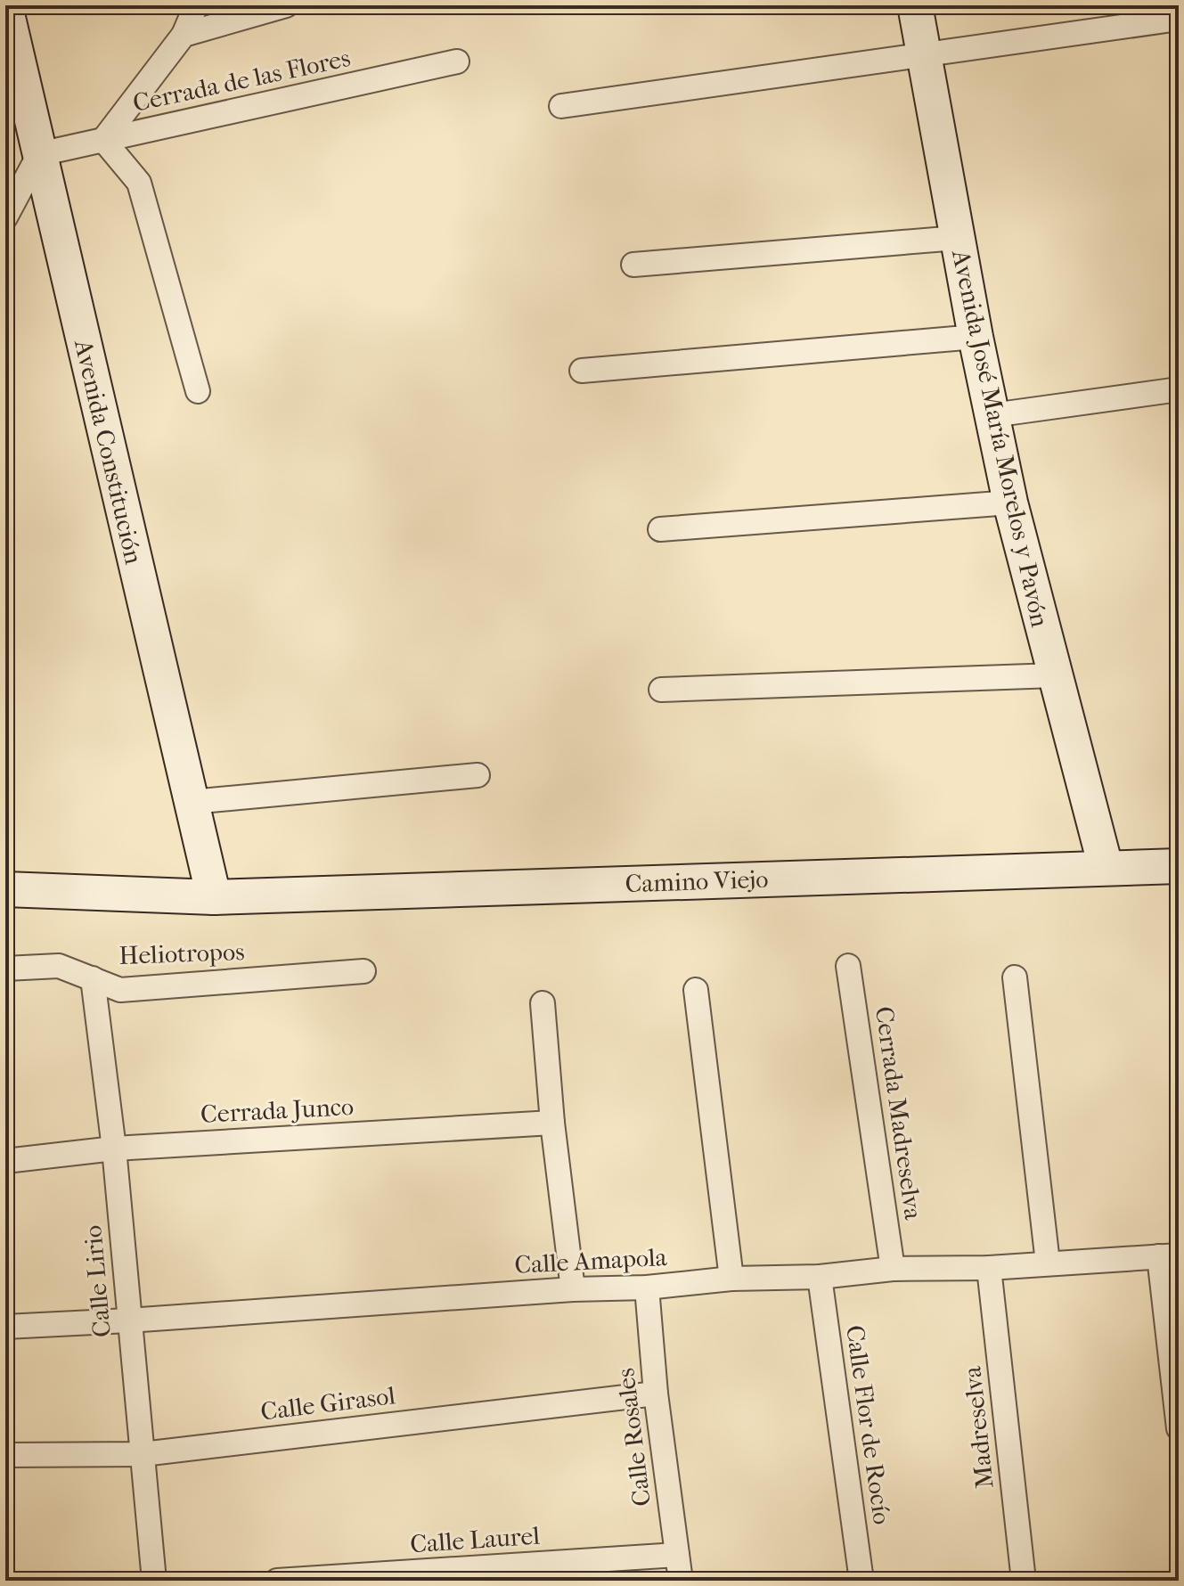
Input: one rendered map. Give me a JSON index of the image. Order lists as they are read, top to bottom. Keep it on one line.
{"streets":{"main road":["Avenida José María Morelos y Pavón","Avenida Constitución","Camino Viejo"],"street":["Cerrada de las Flores","Heliotropos","Cerrada Junco","Cerrada Madreselva","Calle Amapola","Calle Lirio","Calle Girasol","Calle Flor de Rocío","Madreselva","Calle Rosales","Calle Laurel"]},"crossings":[["Cerrada de las Flores","Avenida Constitución"],["Avenida José María Morelos y Pavón","Camino Viejo"],["Avenida Constitución","Camino Viejo"],["Heliotropos","Calle Lirio"],["Cerrada Junco","Calle Lirio"],["Cerrada Madreselva","Calle Amapola"],["Calle Amapola","Calle Lirio"],["Calle Amapola","Calle Flor de Rocío"],["Calle Amapola","Madreselva"],["Calle Amapola","Calle Rosales"],["Calle Lirio","Calle Girasol"],["Calle Girasol","Calle Rosales"],["Calle Rosales","Calle Laurel"]]}
